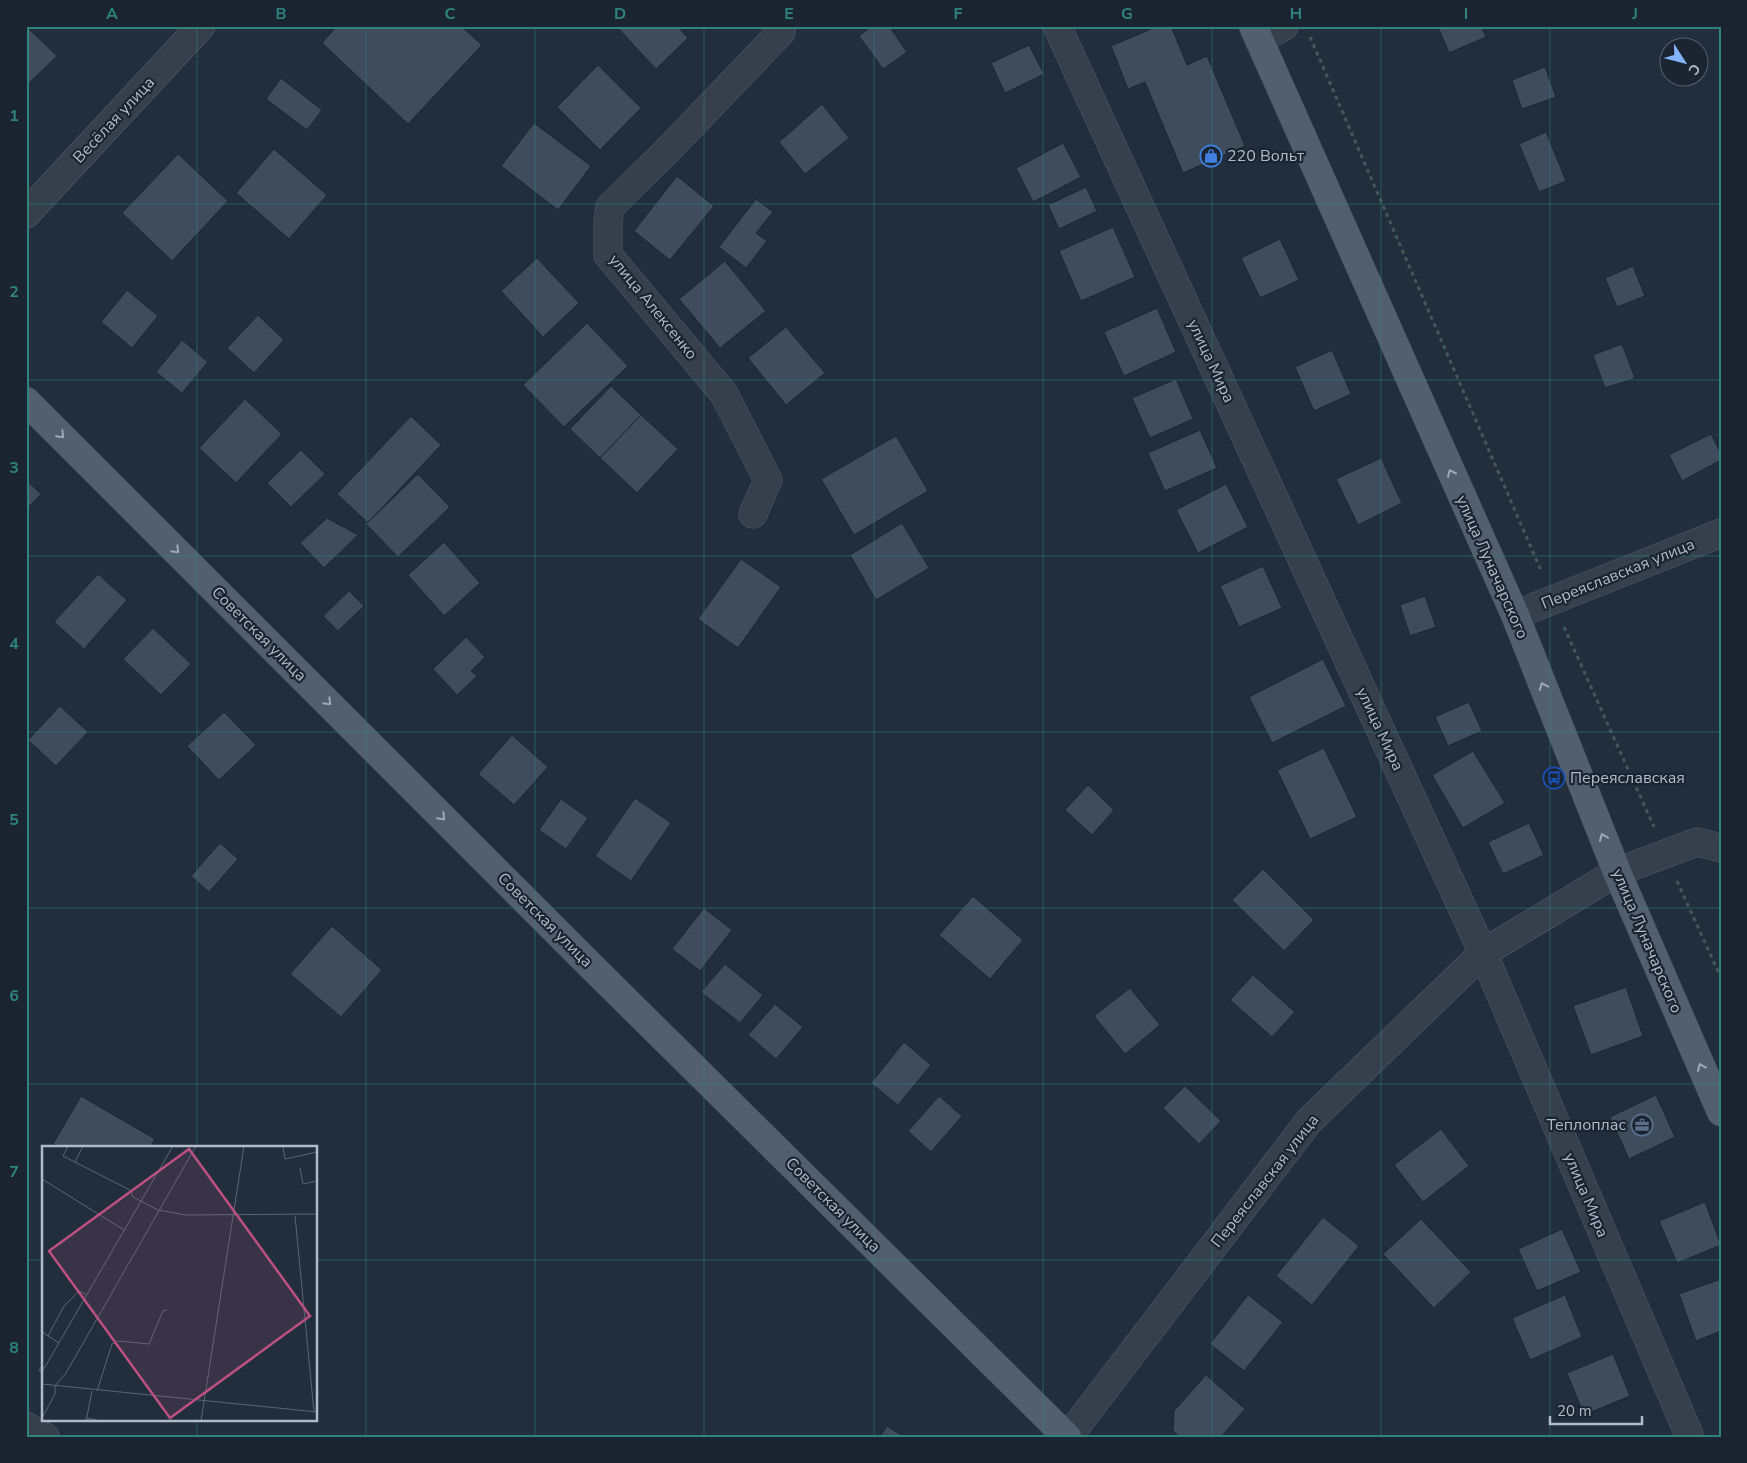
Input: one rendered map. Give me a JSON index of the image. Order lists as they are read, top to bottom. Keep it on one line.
{"streets":{"main road":["улица Луначарского","Советская улица"],"street":["Весёлая улица","улица Алексенко","улица Мира","Переяславская улица"]},"crossings":[["улица Мира","Переяславская улица"],["улица Луначарского","Переяславская улица"],["Переяславская улица","Советская улица"]],"one_way":["улица Луначарского","Советская улица"],"places":{"shop":["220 Вольт"],"bus stop":["Переяславская"],"office":["Теплоплас"]},"scale_bar":"20 m","north":"bottom right","grid":{"columns":["A","B","C","D","E","F","G","H","I","J"],"rows":["1","2","3","4","5","6","7","8"]}}
